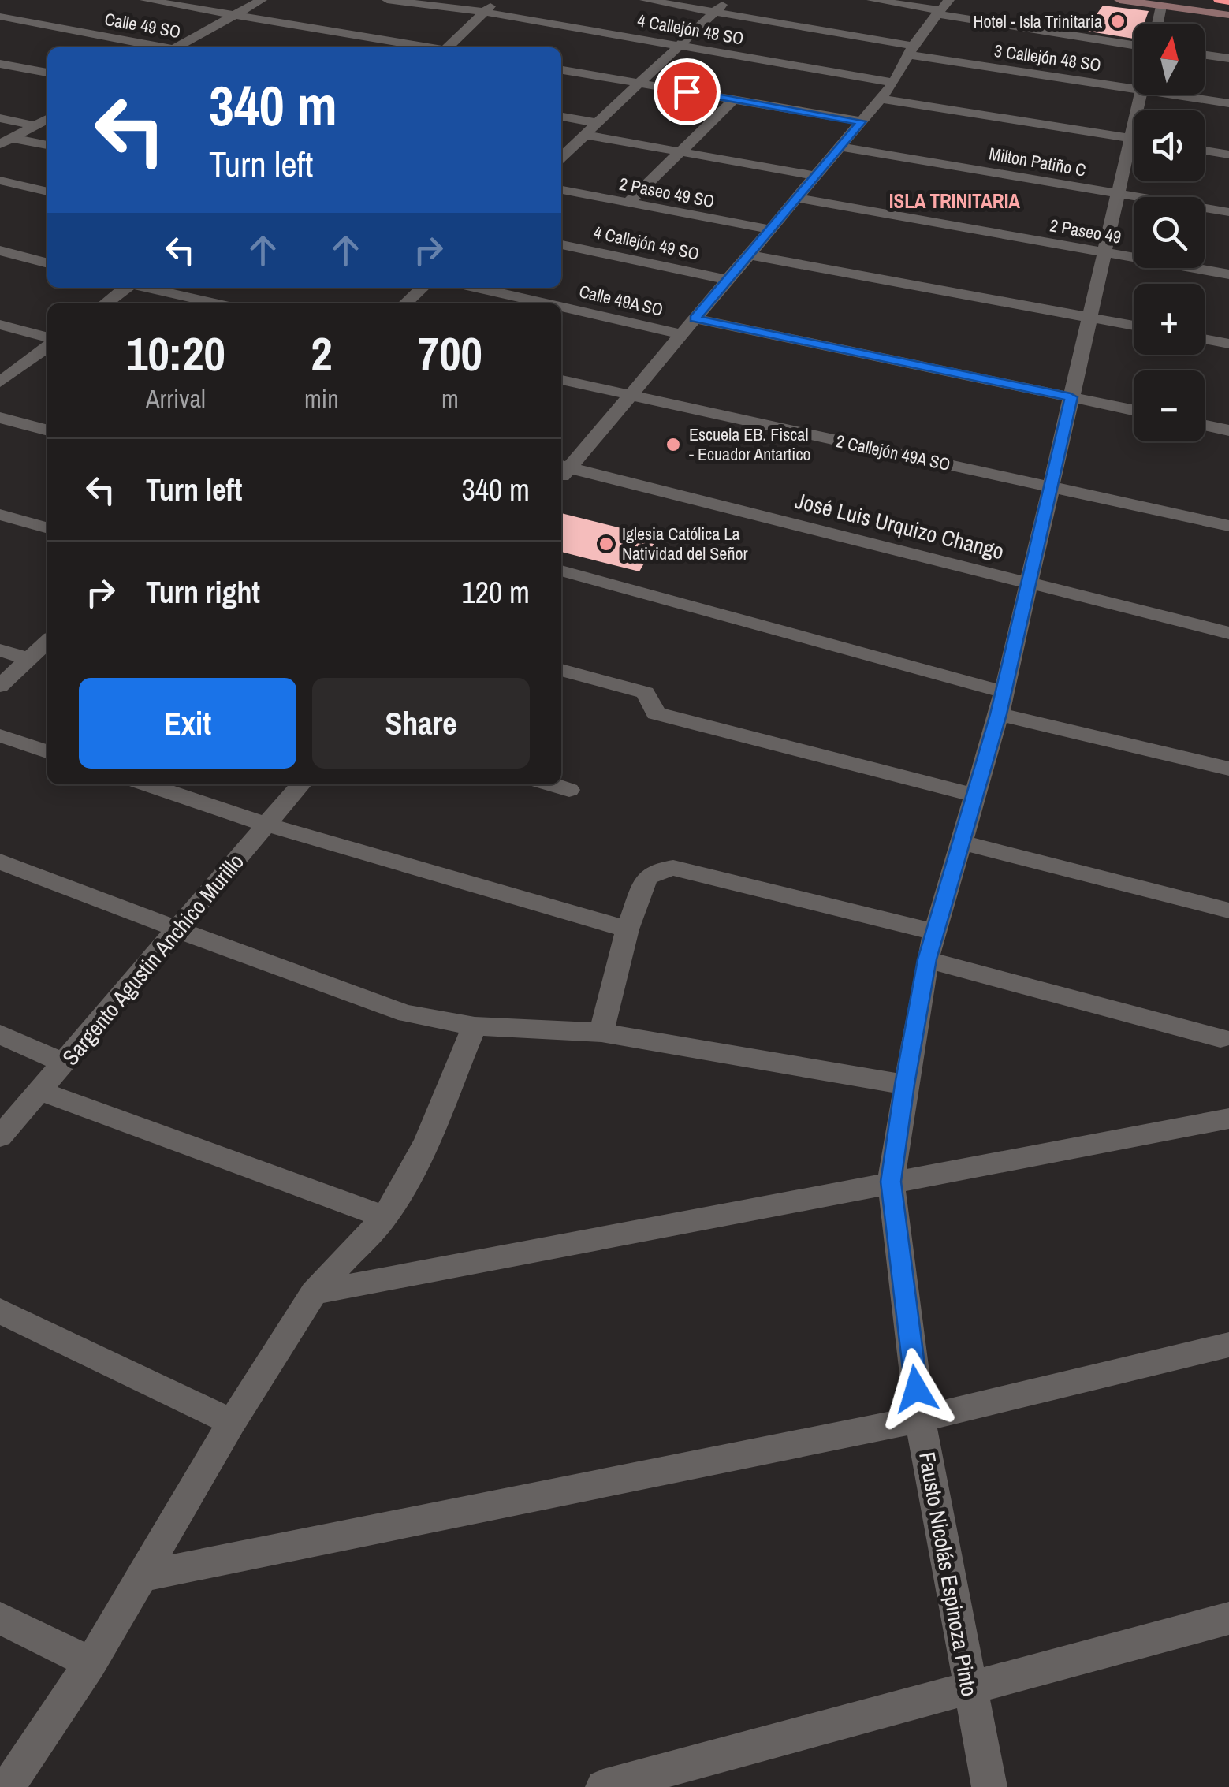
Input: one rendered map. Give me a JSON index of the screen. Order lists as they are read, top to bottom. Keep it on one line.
{"streets":{"street":["Calle 49 SO","4 Callejón 48 SO","3 Callejón 48 SO","Milton Patiño C","2 Paseo 49 SO","2 Paseo 49","4 Callejón 49 SO","Calle 49A SO","2 Callejón 49A SO","José Luis Urquizo Chango","Sargento Agustin Anchico Murillo","Fausto Nicolás Espinoza Pinto"]},"crossings":[["Milton Patiño C","Fausto Nicolás Espinoza Pinto"],["2 Paseo 49","Fausto Nicolás Espinoza Pinto"],["2 Callejón 49A SO","Fausto Nicolás Espinoza Pinto"],["José Luis Urquizo Chango","Fausto Nicolás Espinoza Pinto"]],"districts":["ISLA TRINITARIA"],"places":["Hotel - Isla Trinitaria","Escuela EB. Fiscal - Ecuador Antartico","Iglesia Católica La Natividad del Señor"],"north":"top","page":{"map_buttons":["+","−"],"turn":["340 m","Turn left"],"eta":["10:20","Arrival","2","min","700","m"],"list":[{"name":"Turn left","value":"340 m"},{"name":"Turn right","value":"120 m"}],"buttons":["Exit","Share"]}}
